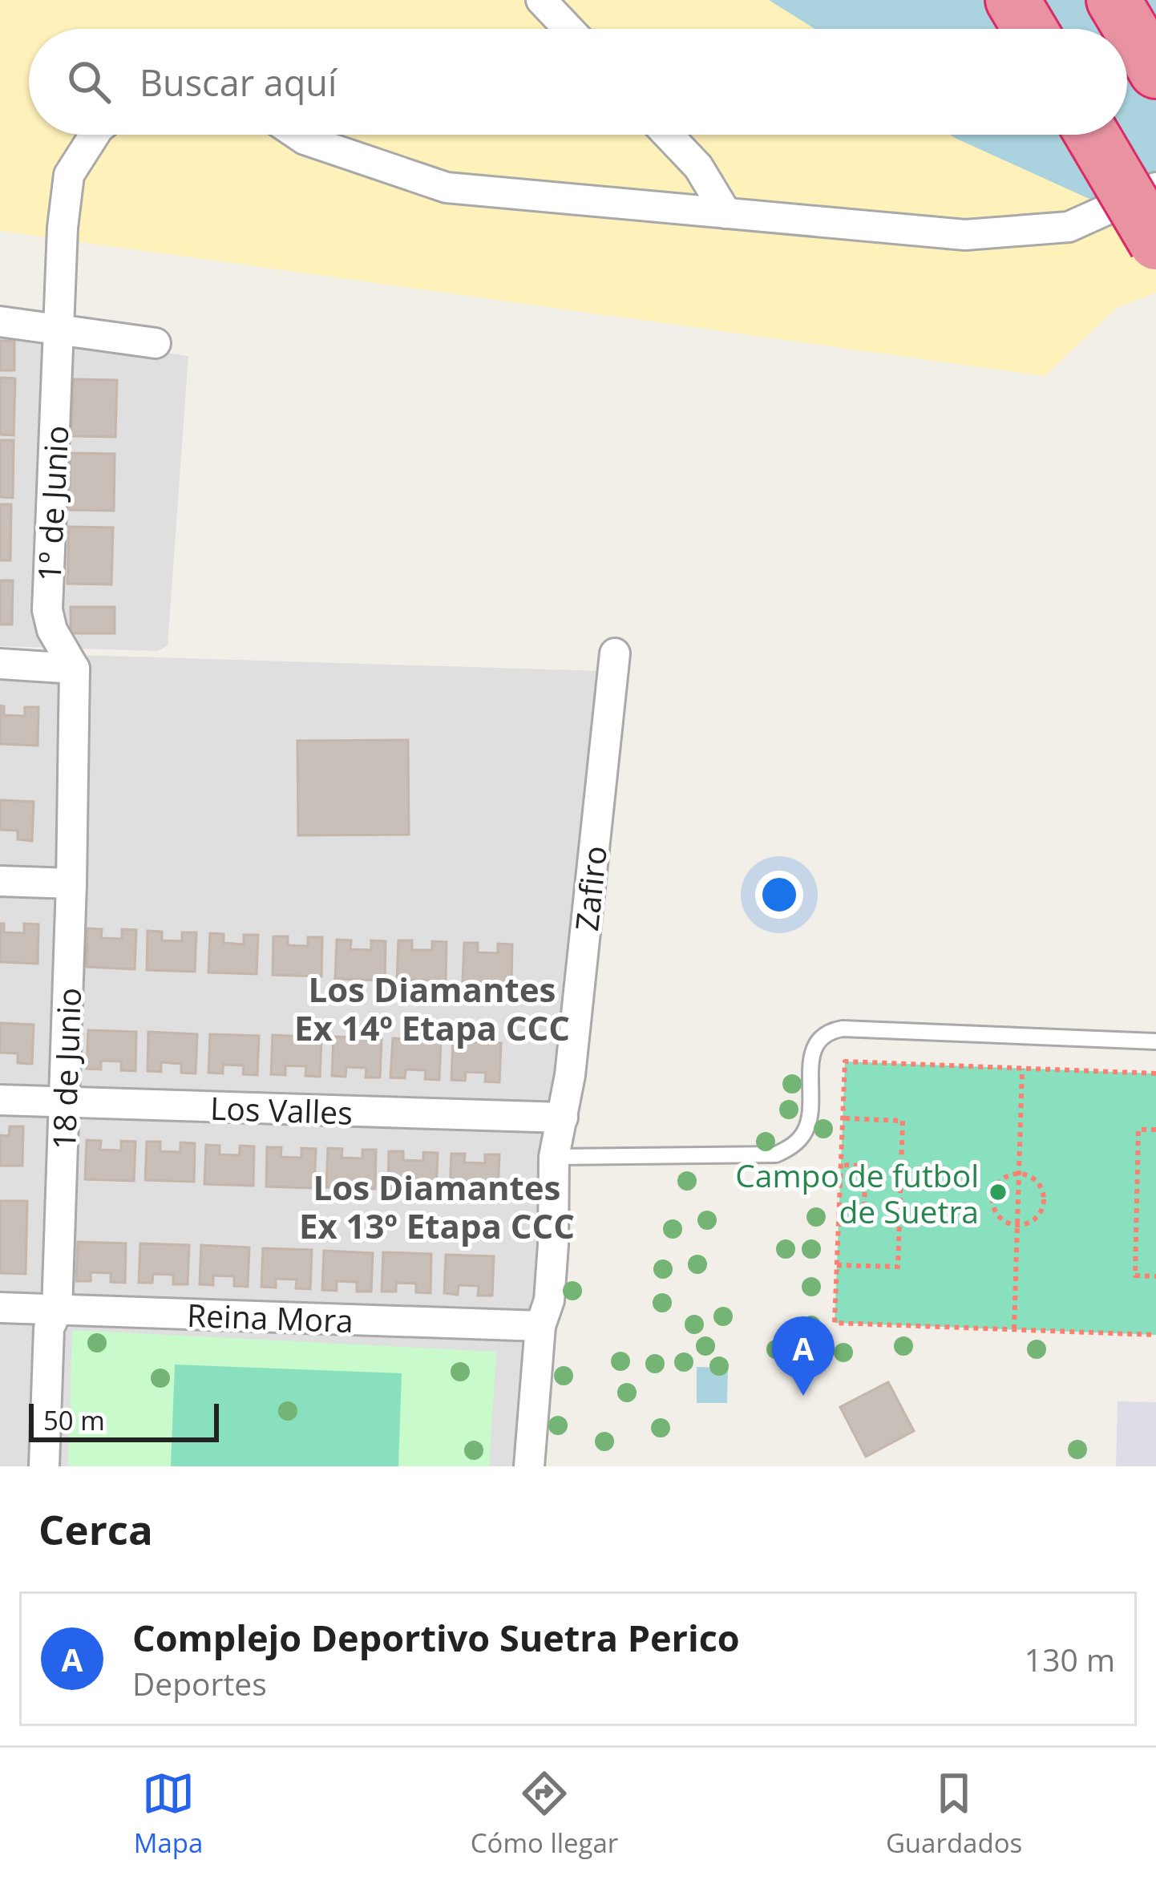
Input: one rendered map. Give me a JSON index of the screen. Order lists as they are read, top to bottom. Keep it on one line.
{"streets":{"street":["1º de Junio","Zafiro","18 de Junio","Los Valles","Reina Mora"]},"crossings":[["1º de Junio","18 de Junio"],["Zafiro","Los Valles"],["Zafiro","Reina Mora"],["18 de Junio","Los Valles"],["18 de Junio","Reina Mora"]],"districts":["Los Diamantes Ex 14º Etapa CCC","Los Diamantes Ex 13º Etapa CCC"],"places":["Campo de futbol de Suetra"],"scale_bar":"50 m","page":{"search":"Buscar aquí","pins":"A","scale":"50 m","heading":"Cerca","list":[{"mark":"A","name":"Complejo Deportivo Suetra Perico","note":"Deportes","value":"130 m"}],"nav":["Mapa","Cómo llegar","Guardados"]}}
